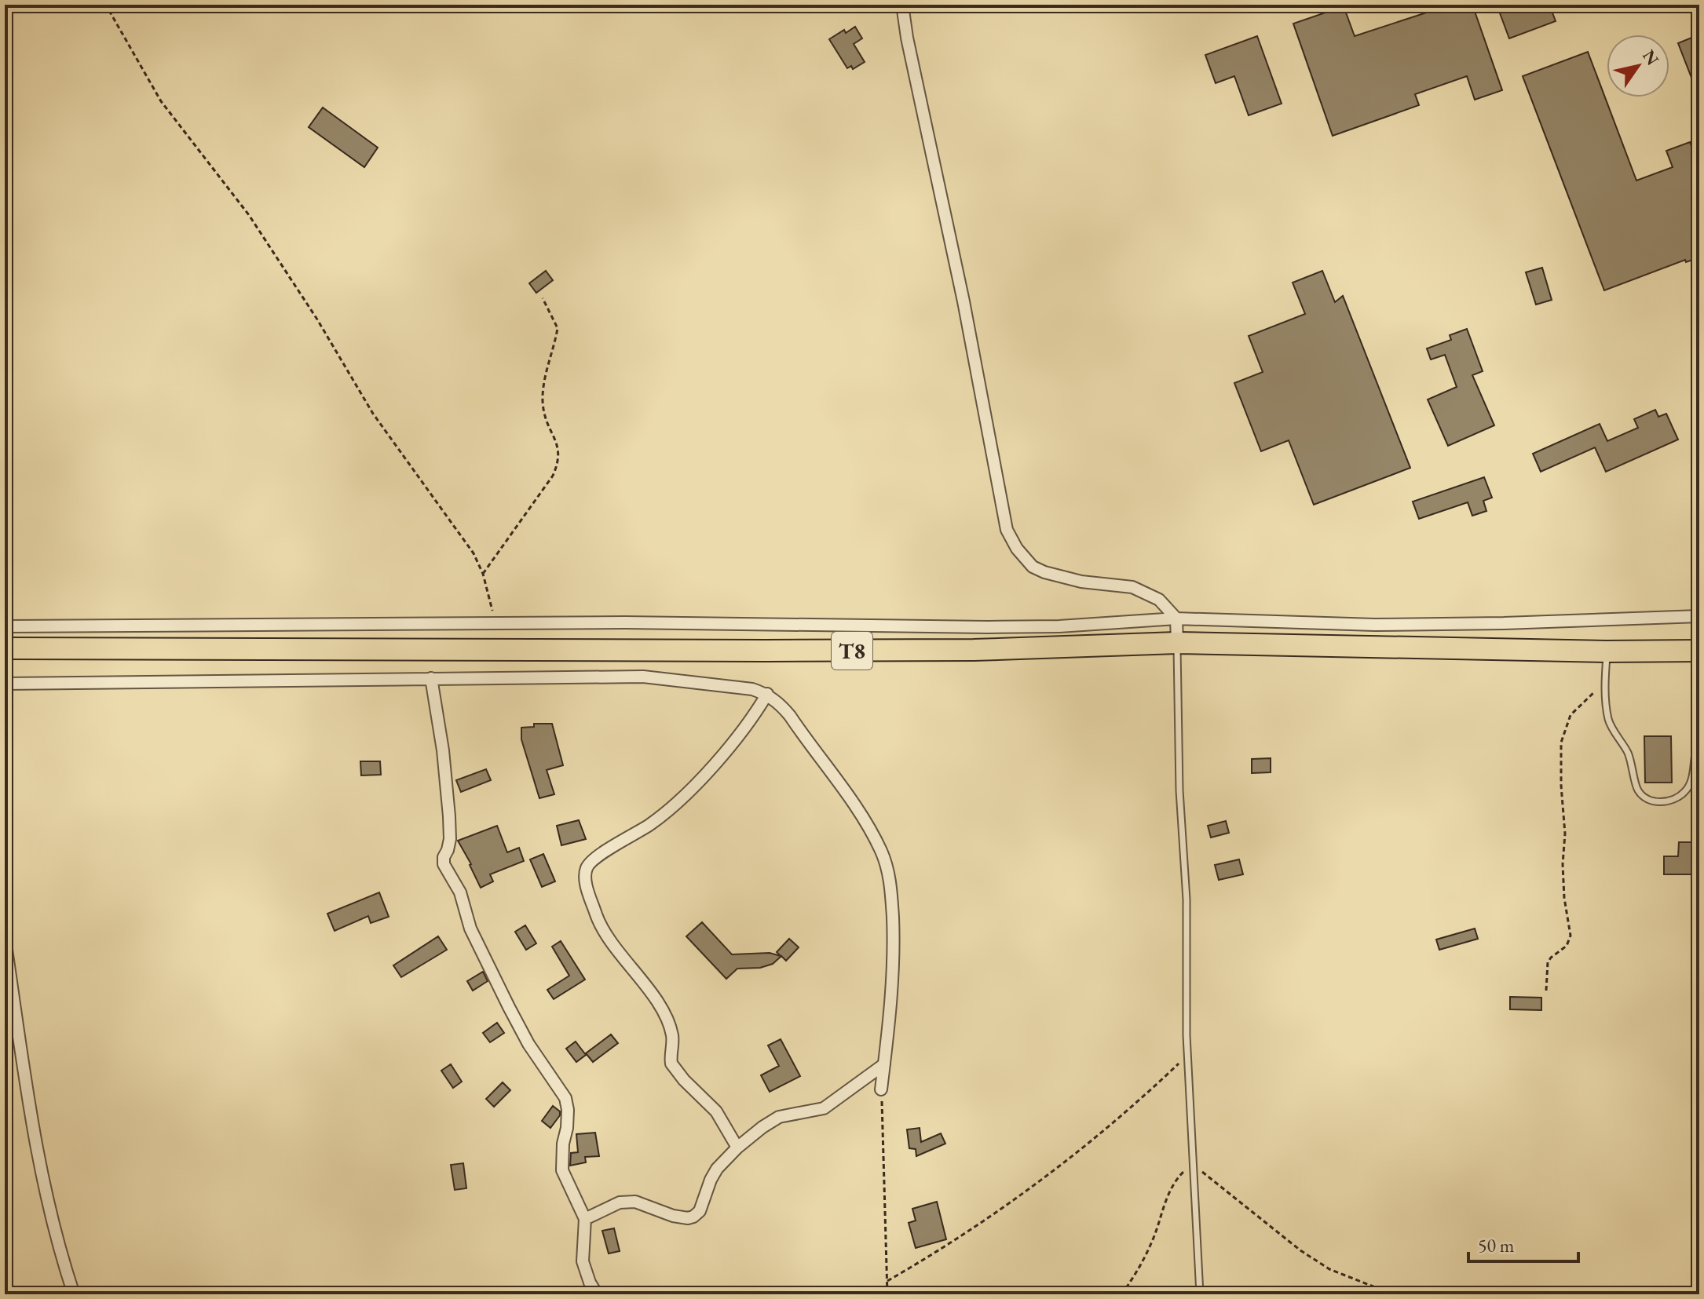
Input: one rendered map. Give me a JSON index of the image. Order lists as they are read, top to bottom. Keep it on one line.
{"streets":{"highway":["T8"]},"scale_bar":"50 m","north":"top right"}
